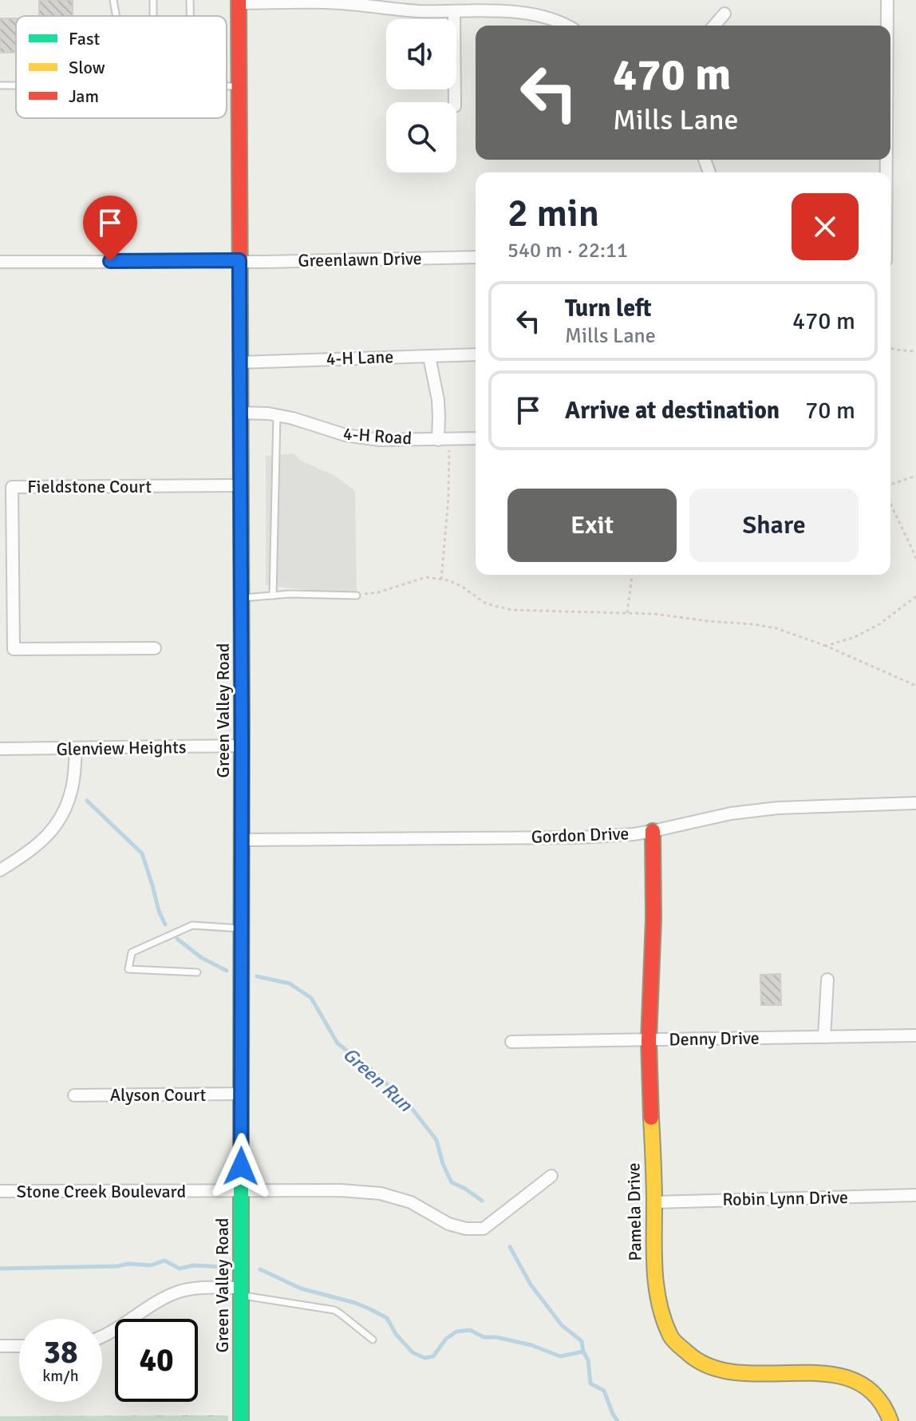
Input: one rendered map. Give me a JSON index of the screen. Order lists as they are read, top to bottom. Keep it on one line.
{"streets":{"street":["Greenlawn Drive","4-H Lane","4-H Road","Fieldstone Court","Green Valley Road","Glenview Heights","Gordon Drive","Denny Drive","Alyson Court","Stone Creek Boulevard","Robin Lynn Drive","Pamela Drive"]},"crossings":[["Greenlawn Drive","Green Valley Road"],["4-H Lane","Green Valley Road"],["4-H Road","Green Valley Road"],["Fieldstone Court","Green Valley Road"],["Green Valley Road","Glenview Heights"],["Green Valley Road","Gordon Drive"],["Green Valley Road","Alyson Court"],["Green Valley Road","Stone Creek Boulevard"],["Gordon Drive","Pamela Drive"],["Denny Drive","Pamela Drive"],["Robin Lynn Drive","Pamela Drive"]],"water":["Green Run"],"legend":["Fast","Slow","Jam"],"page":{"turn":["470 m","Mills Lane"],"heading":["2 min","540 m · 22:11"],"list":[{"name":"Turn left","note":"Mills Lane","value":"470 m"},{"name":"Arrive at destination","value":"70 m"}],"buttons":["Exit","Share"],"speed":"38 km/h","limit":"40"}}
